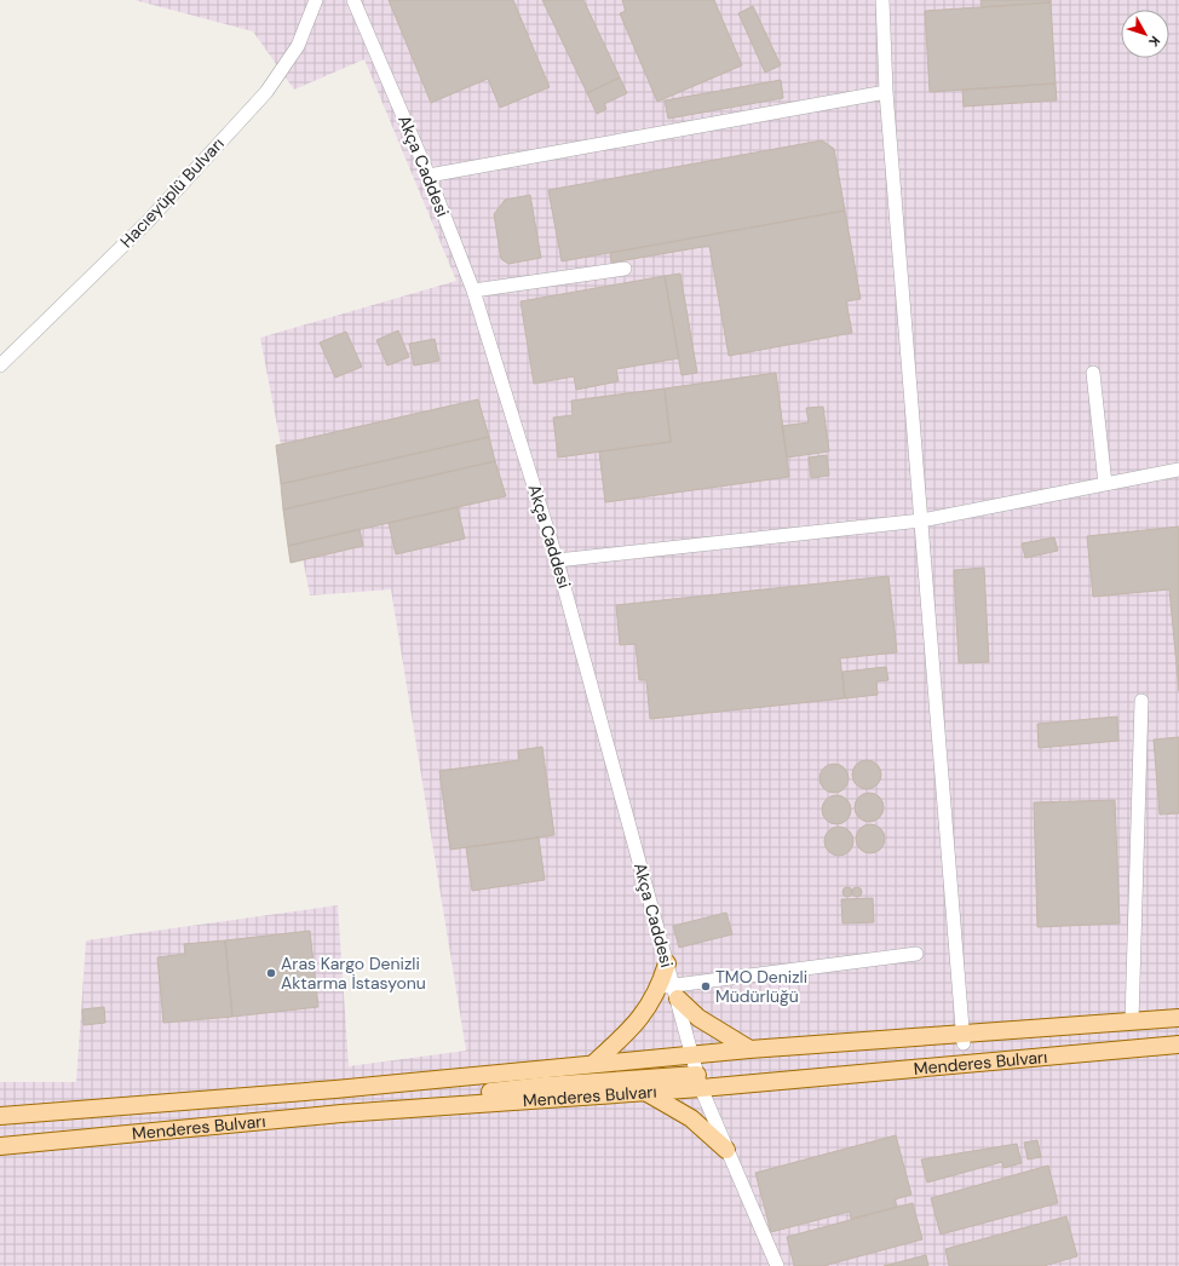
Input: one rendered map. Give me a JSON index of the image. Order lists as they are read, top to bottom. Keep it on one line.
{"streets":{"main road":["Menderes Bulvarı"],"street":["Akça Caddesi","Hacıeyüplü Bulvarı"]},"places":["Aras Kargo Denizli Aktarma İstasyonu","TMO Denizli Müdürlüğü"],"north":"bottom right"}
